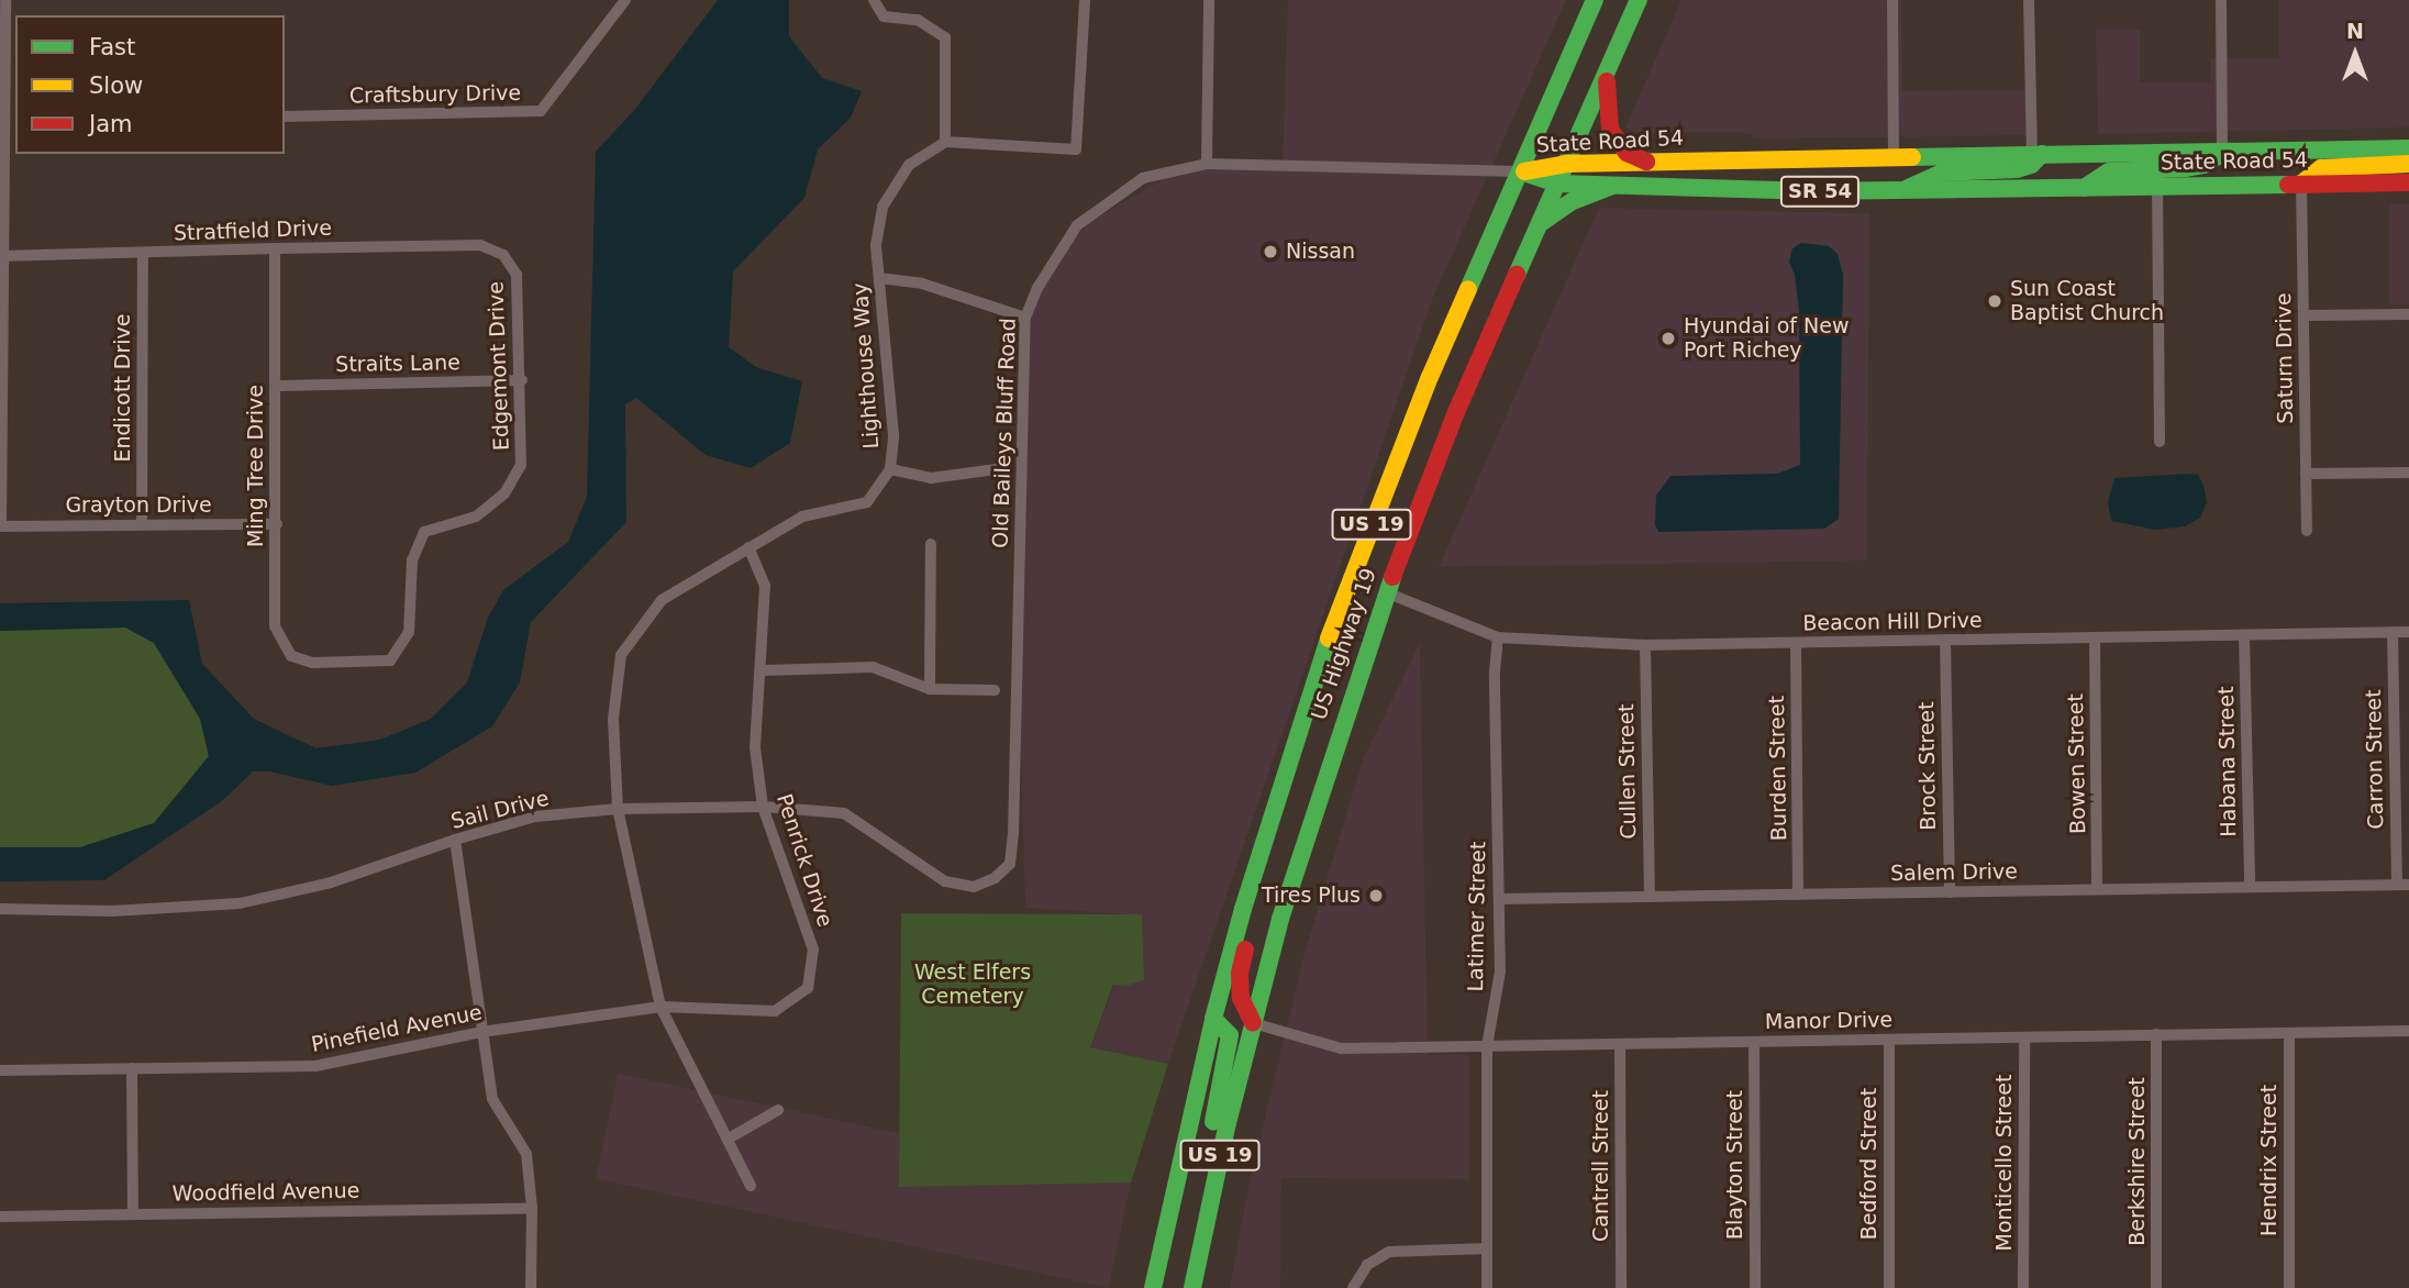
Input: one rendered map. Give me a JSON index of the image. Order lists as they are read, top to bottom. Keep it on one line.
{"streets":{"main road":["State Road 54","SR 54","US 19","US Highway 19"],"street":["Craftsbury Drive","Stratfield Drive","Saturn Drive","Straits Lane","Edgemont Drive","Lighthouse Way","Endicott Drive","Old Baileys Bluff Road","Ming Tree Drive","Grayton Drive","Beacon Hill Drive","Carron Street","Habana Street","Bowen Street","Brock Street","Burden Street","Cullen Street","Sail Drive","Penrick Drive","Salem Drive","Latimer Street","Manor Drive","Pinefield Avenue","Hendrix Street","Berkshire Street","Monticello Street","Bedford Street","Blayton Street","Cantrell Street","Woodfield Avenue"]},"crossings":[["State Road 54","Saturn Drive"],["State Road 54","Old Baileys Bluff Road"],["State Road 54","US Highway 19"],["Stratfield Drive","Edgemont Drive"],["Stratfield Drive","Endicott Drive"],["Stratfield Drive","Ming Tree Drive"],["Straits Lane","Edgemont Drive"],["Straits Lane","Ming Tree Drive"],["Edgemont Drive","Ming Tree Drive"],["Lighthouse Way","Sail Drive"],["Lighthouse Way","Penrick Drive"],["Lighthouse Way","Pinefield Avenue"],["Endicott Drive","Grayton Drive"],["Old Baileys Bluff Road","US Highway 19"],["Old Baileys Bluff Road","Sail Drive"],["Ming Tree Drive","Grayton Drive"],["Beacon Hill Drive","US Highway 19"],["Beacon Hill Drive","Carron Street"],["Beacon Hill Drive","Habana Street"],["Beacon Hill Drive","Bowen Street"],["Beacon Hill Drive","Brock Street"],["Beacon Hill Drive","Burden Street"],["Beacon Hill Drive","Cullen Street"],["Beacon Hill Drive","Latimer Street"],["US Highway 19","Manor Drive"],["Carron Street","Salem Drive"],["Habana Street","Salem Drive"],["Bowen Street","Salem Drive"],["Brock Street","Salem Drive"],["Burden Street","Salem Drive"],["Cullen Street","Salem Drive"],["Sail Drive","Penrick Drive"],["Penrick Drive","Pinefield Avenue"],["Salem Drive","Latimer Street"],["Latimer Street","Manor Drive"],["Manor Drive","Hendrix Street"],["Manor Drive","Berkshire Street"],["Manor Drive","Monticello Street"],["Manor Drive","Bedford Street"],["Manor Drive","Blayton Street"],["Manor Drive","Cantrell Street"]],"parks":["West Elfers Cemetery"],"places":["Nissan","Sun Coast Baptist Church","Hyundai of New Port Richey","Tires Plus"],"legend":["Fast","Slow","Jam"],"north":"top"}
